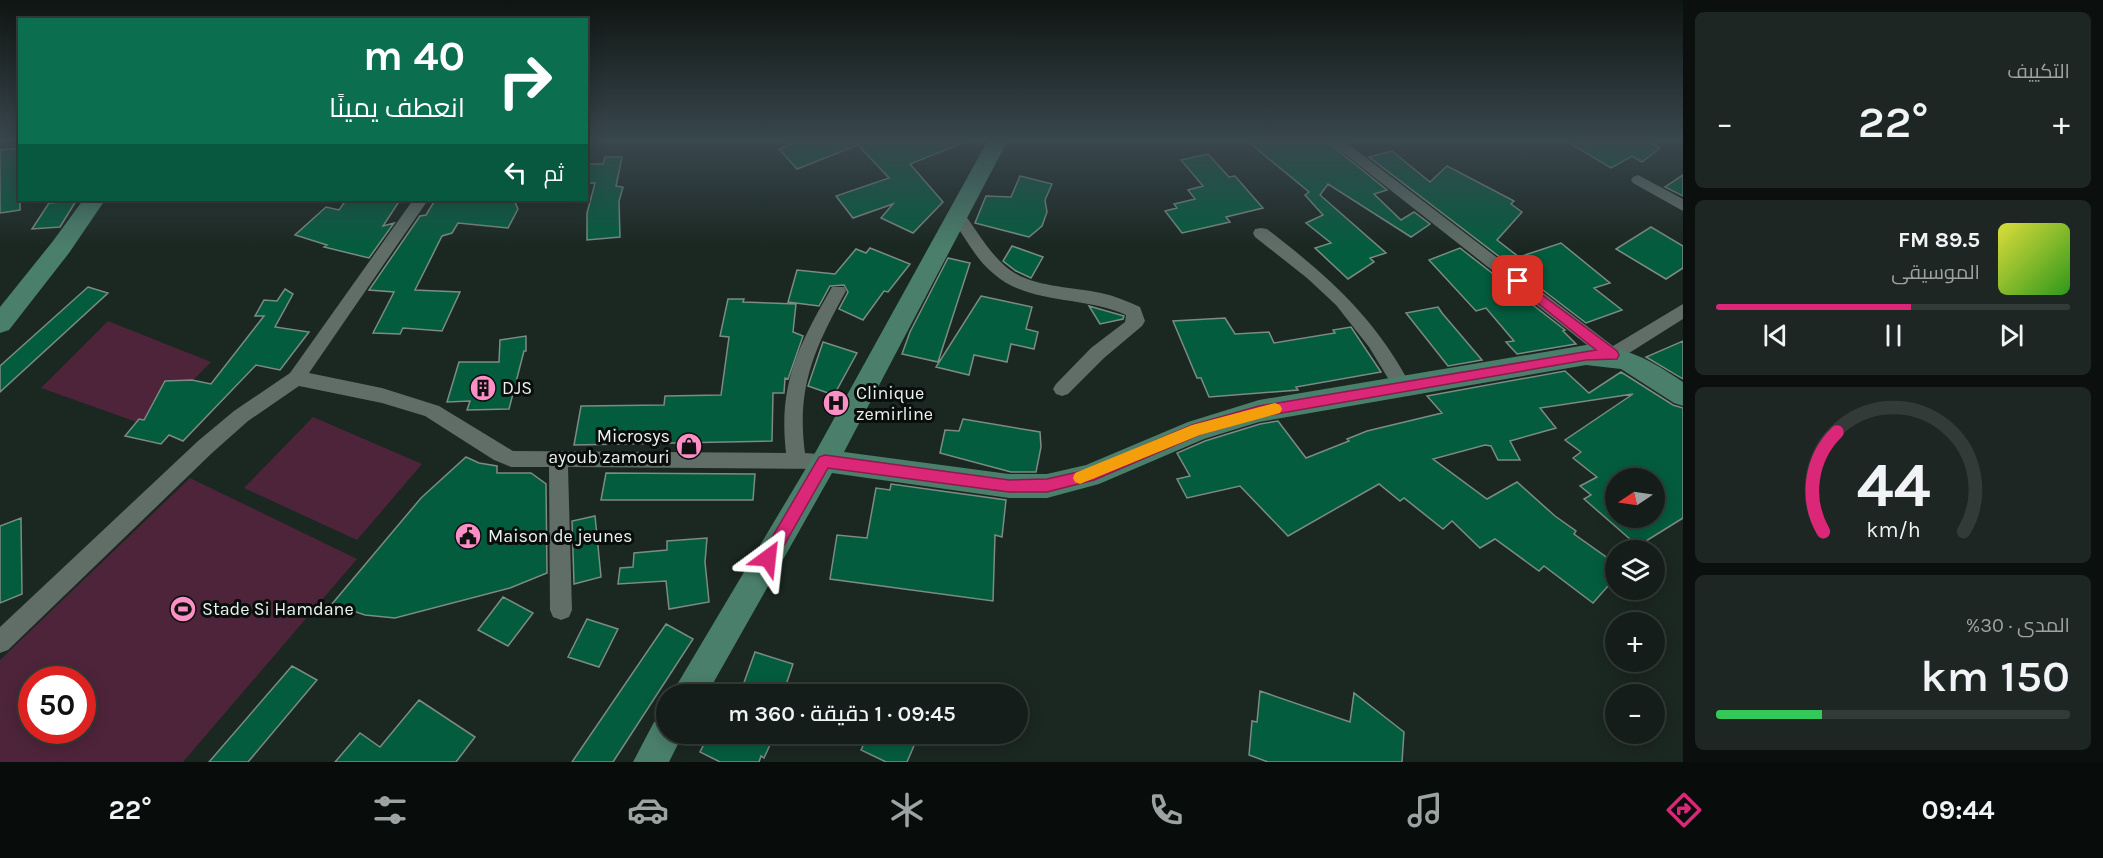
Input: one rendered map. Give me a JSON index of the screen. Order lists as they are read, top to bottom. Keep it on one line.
{"places":{"building":["DJS"],"hospital":["Clinique zemirline"],"shop":["Microsys ayoub zamouri"],"public building":["Maison de jeunes"],"sports":["Stade Si Hamdane"]},"north":"left","page":{"tile":["التكييف",["المدى · 30%","150 km"]],"turn":["40 m","انعطف يمينًا"],"heat":["−","22°","+"],"then":"ثم","song":["89.5 FM","الموسيقى"],"map_buttons":["+","−"],"limit":"50","trip":"09:45 · 1 دقيقة · 360 m","tabs":["09:44","22°"],"gauge":["44","km/h"]}}
